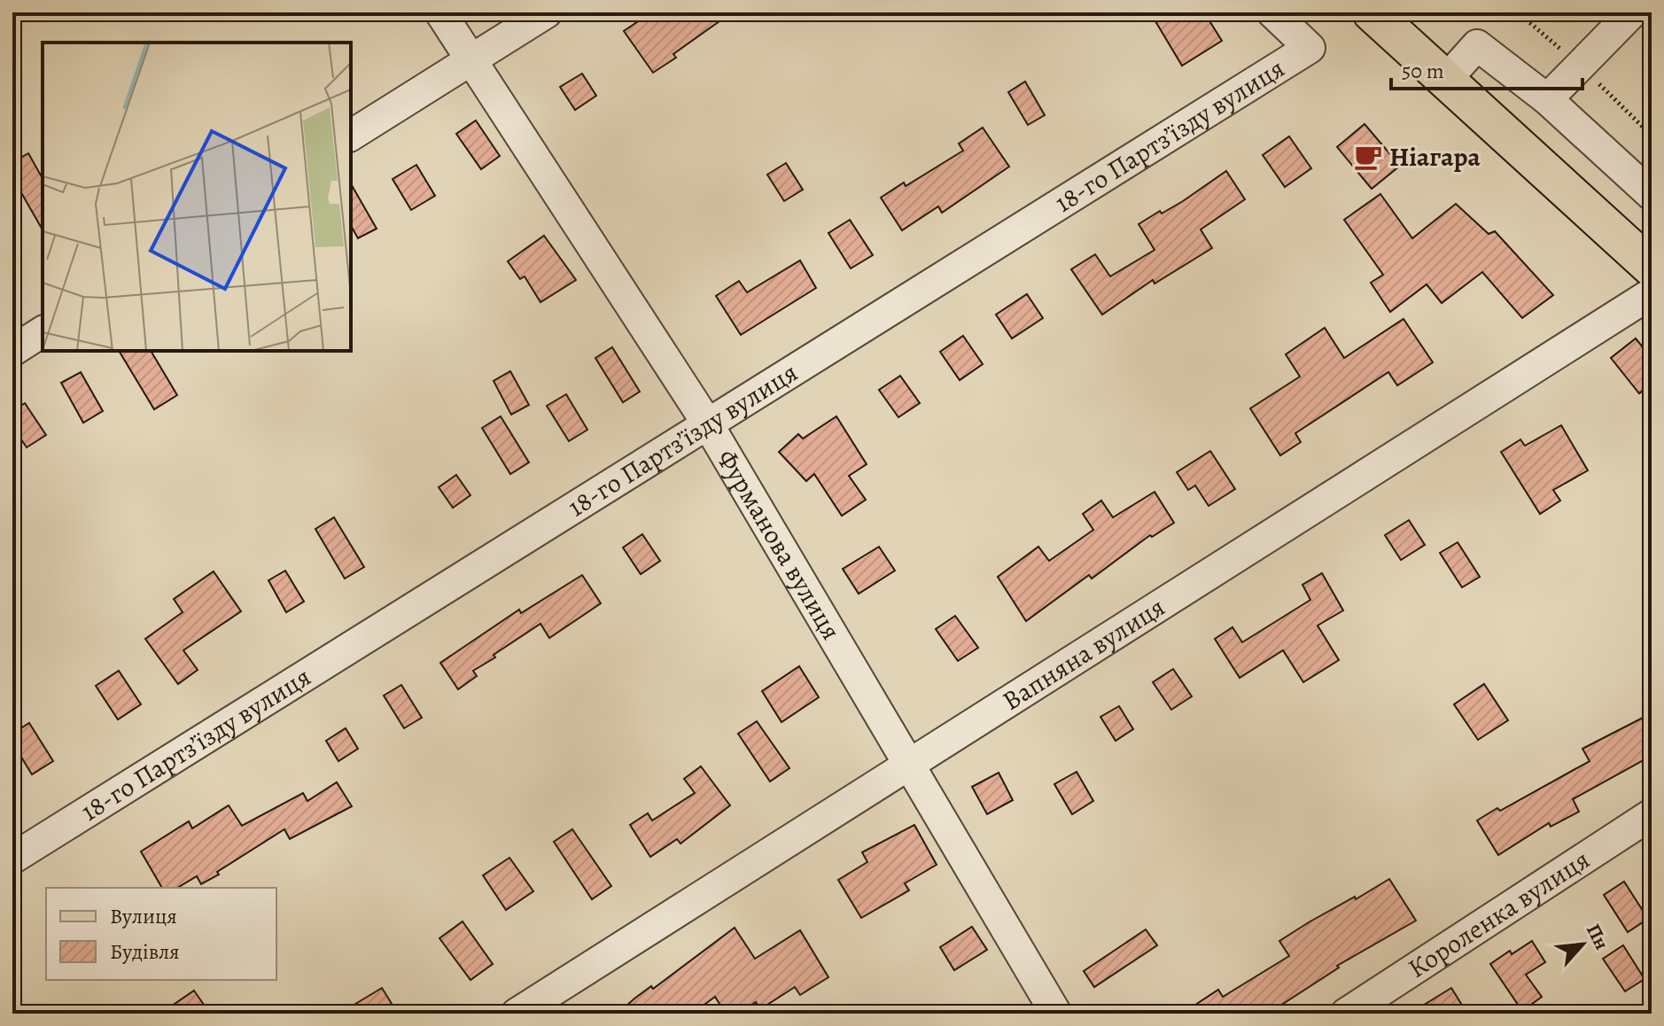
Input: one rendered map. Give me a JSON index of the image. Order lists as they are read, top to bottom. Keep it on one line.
{"streets":{"street":["18-го Партз’їзду вулиця","Фурманова вулиця","Вапняна вулиця","Короленка вулиця"]},"crossings":[["18-го Партз’їзду вулиця","Фурманова вулиця"],["Фурманова вулиця","Вапняна вулиця"]],"places":{"cafe":["Ніагара"]},"legend":["Вулиця","Будівля"],"scale_bar":"50 m","north":"top right"}
